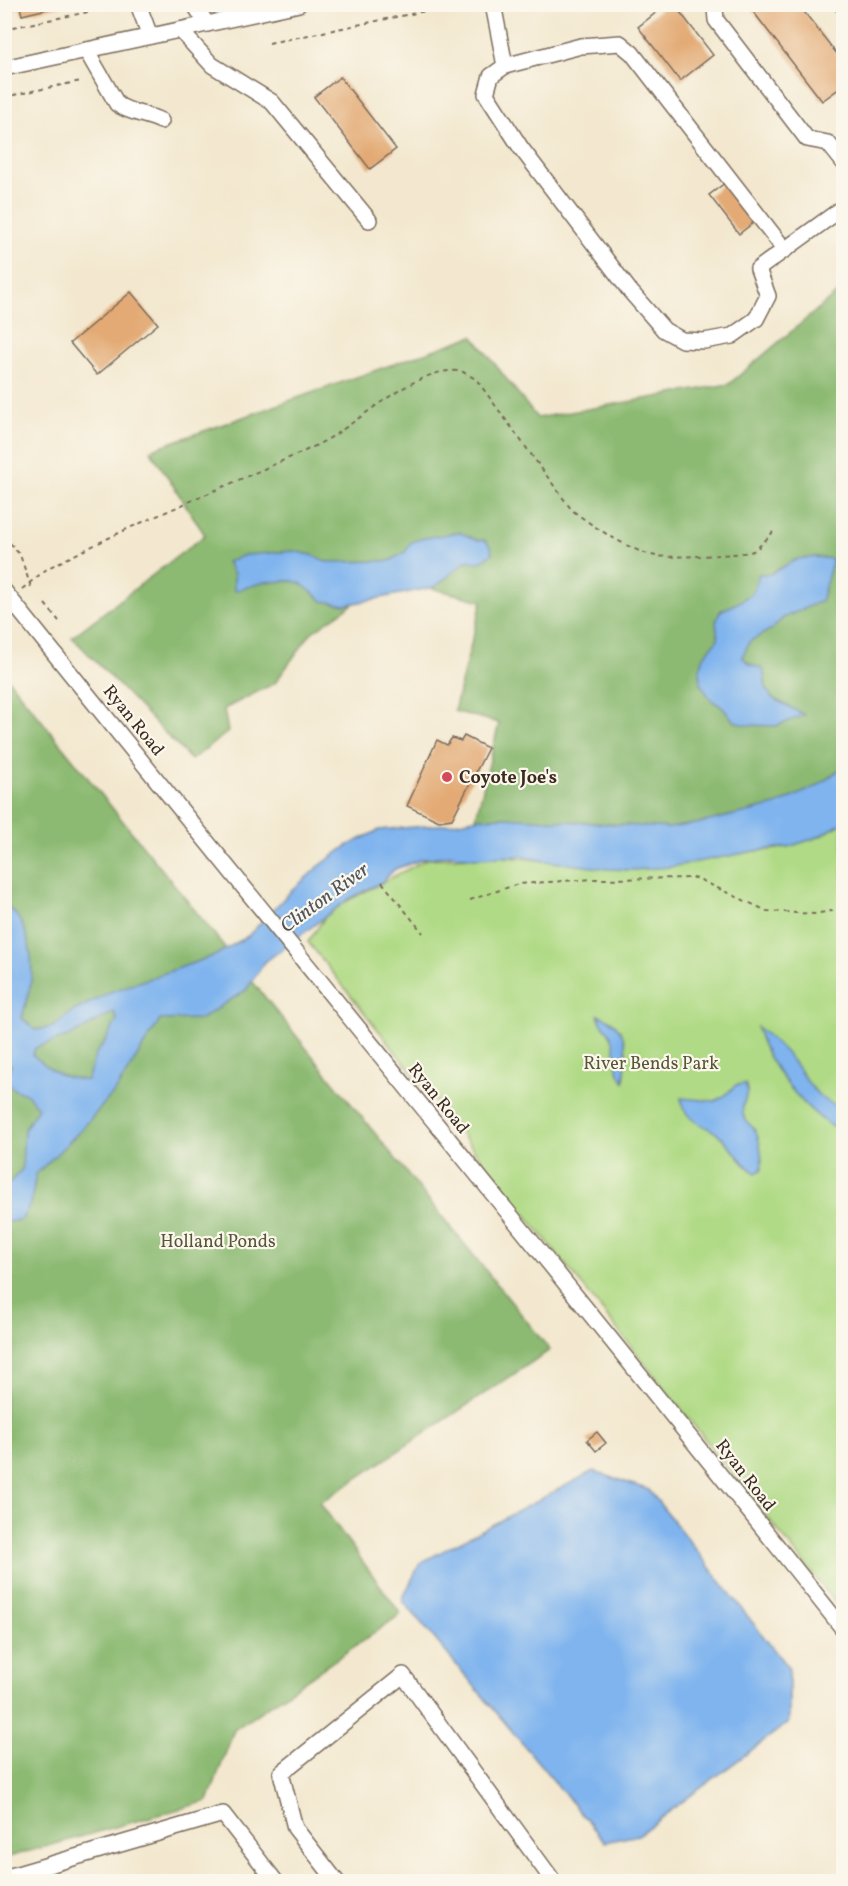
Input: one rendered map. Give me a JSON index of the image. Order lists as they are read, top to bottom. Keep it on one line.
{"streets":{"street":["Ryan Road"]},"water":["Clinton River"],"parks":["River Bends Park","Holland Ponds"],"places":["Coyote Joe's"]}
